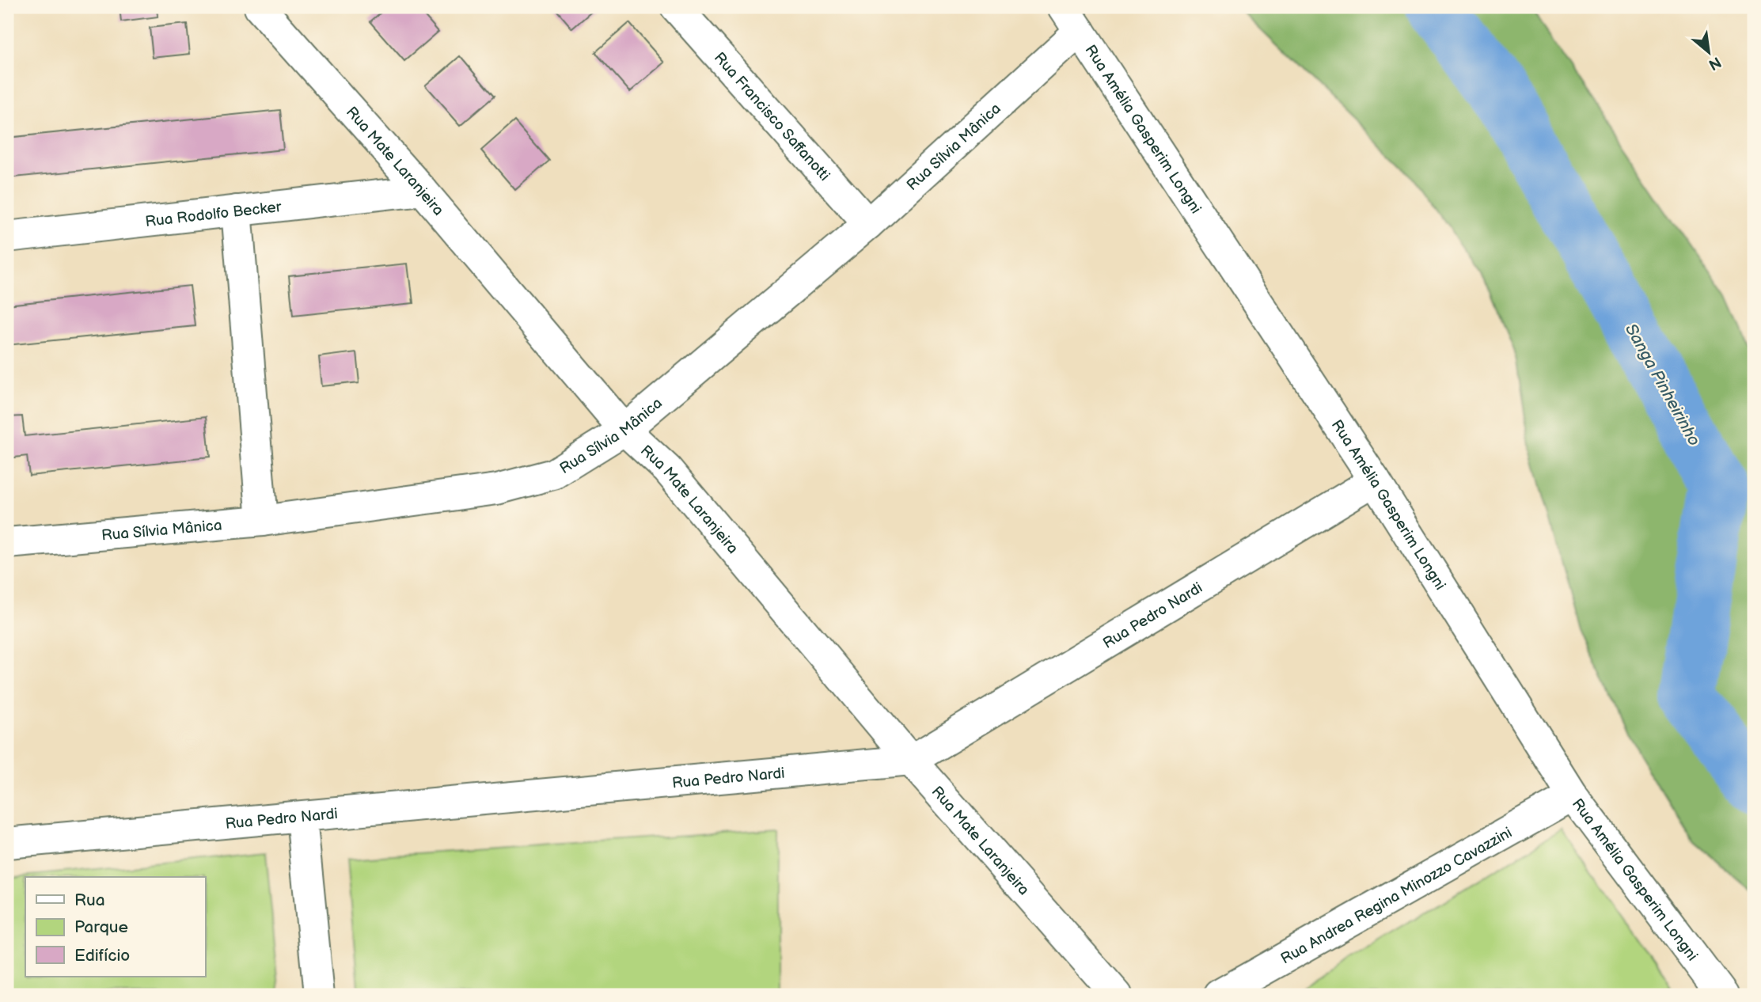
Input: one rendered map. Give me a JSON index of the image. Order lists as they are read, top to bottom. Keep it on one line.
{"streets":{"street":["Rua Francisco Saffanotti","Rua Amélia Gasperim Longni","Rua Sílvia Mânica","Rua Mate Laranjeira","Rua Rodolfo Becker","Rua Pedro Nardi","Rua Andrea Regina Minozzo Cavazzini"]},"crossings":[["Rua Francisco Saffanotti","Rua Sílvia Mânica"],["Rua Amélia Gasperim Longni","Rua Sílvia Mânica"],["Rua Amélia Gasperim Longni","Rua Pedro Nardi"],["Rua Amélia Gasperim Longni","Rua Andrea Regina Minozzo Cavazzini"],["Rua Sílvia Mânica","Rua Mate Laranjeira"],["Rua Mate Laranjeira","Rua Rodolfo Becker"],["Rua Mate Laranjeira","Rua Pedro Nardi"]],"water":["Sanga Pinheirinho"],"legend":["Rua","Parque","Edifício"],"north":"bottom right"}
